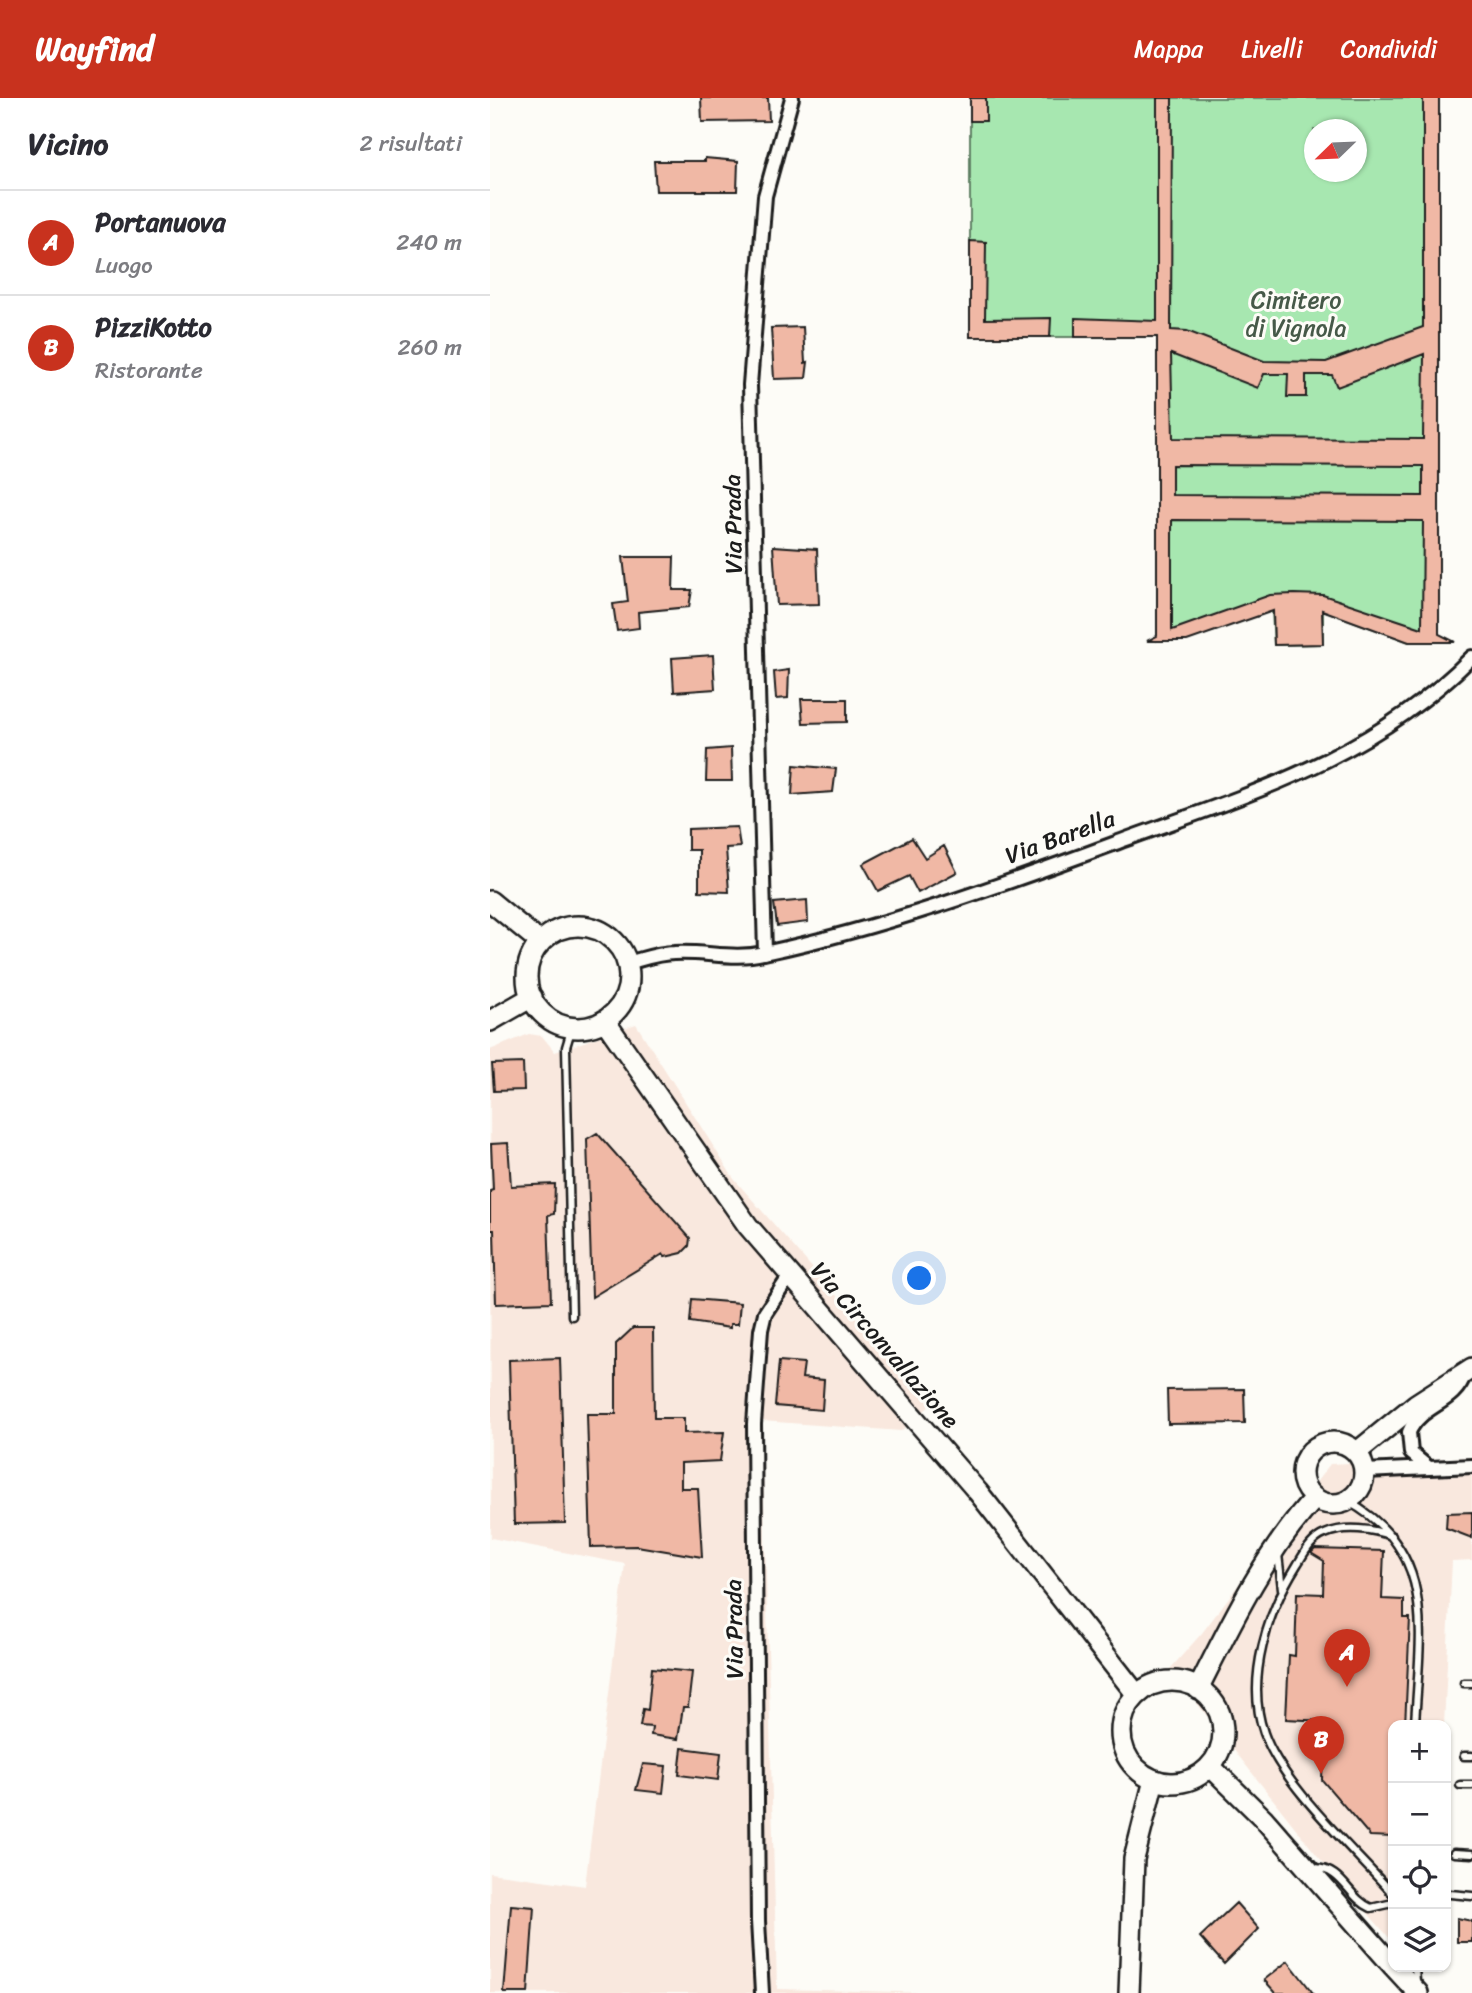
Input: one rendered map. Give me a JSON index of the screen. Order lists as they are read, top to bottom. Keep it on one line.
{"streets":{"main road":["Via Circonvallazione"],"street":["Via Prada","Via Barella"]},"crossings":[["Via Prada","Via Barella"],["Via Prada","Via Circonvallazione"],["Via Barella","Via Circonvallazione"]],"parks":["Cimitero di Vignola"],"north":"bottom left","page":{"header":"Wayfind","nav":["Mappa","Livelli","Condividi"],"heading":["Vicino","2 risultati"],"list":[{"mark":"A","name":"Portanuova","note":"Luogo","value":"240 m"},{"mark":"B","name":"PizziKotto","note":"Ristorante","value":"260 m"}],"pins":["A","B"],"map_buttons":["+","−"]}}
